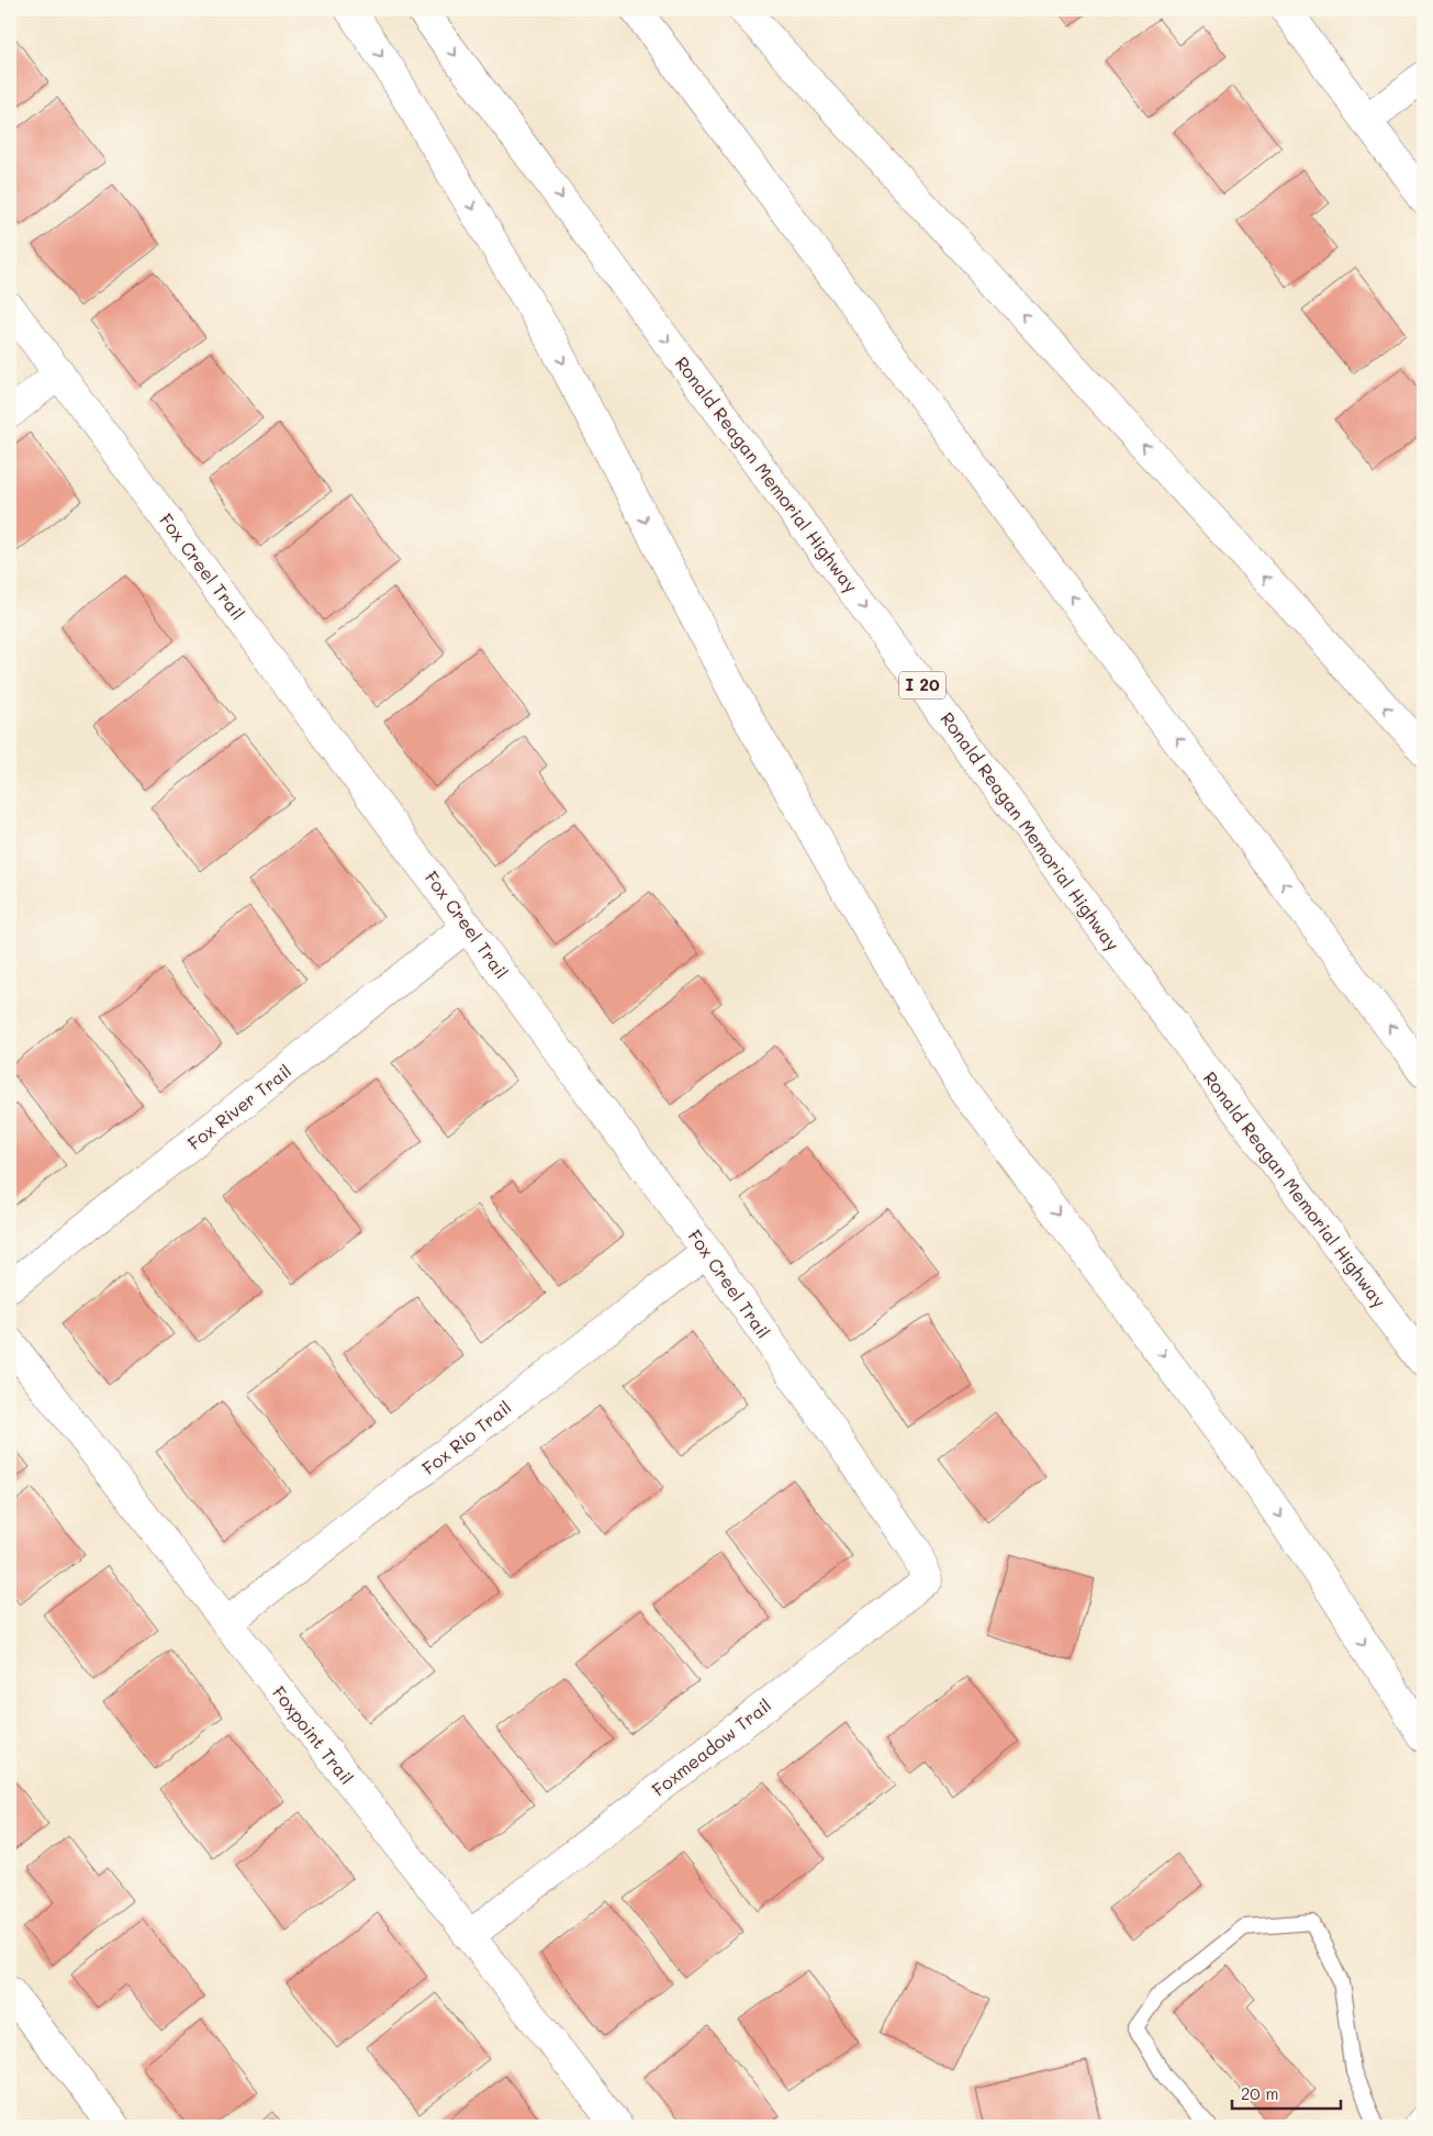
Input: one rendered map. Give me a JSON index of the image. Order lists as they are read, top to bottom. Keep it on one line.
{"streets":{"main road":["Ronald Reagan Memorial Highway","Fox Creel Trail","I 20","Fox River Trail","Fox Rio Trail","Foxpoint Trail","Foxmeadow Trail"]},"crossings":[["Fox Creel Trail","Fox River Trail"],["Fox Creel Trail","Fox Rio Trail"],["Fox Creel Trail","Foxmeadow Trail"],["Fox Rio Trail","Foxpoint Trail"],["Foxpoint Trail","Foxmeadow Trail"]],"scale_bar":"20 m"}
